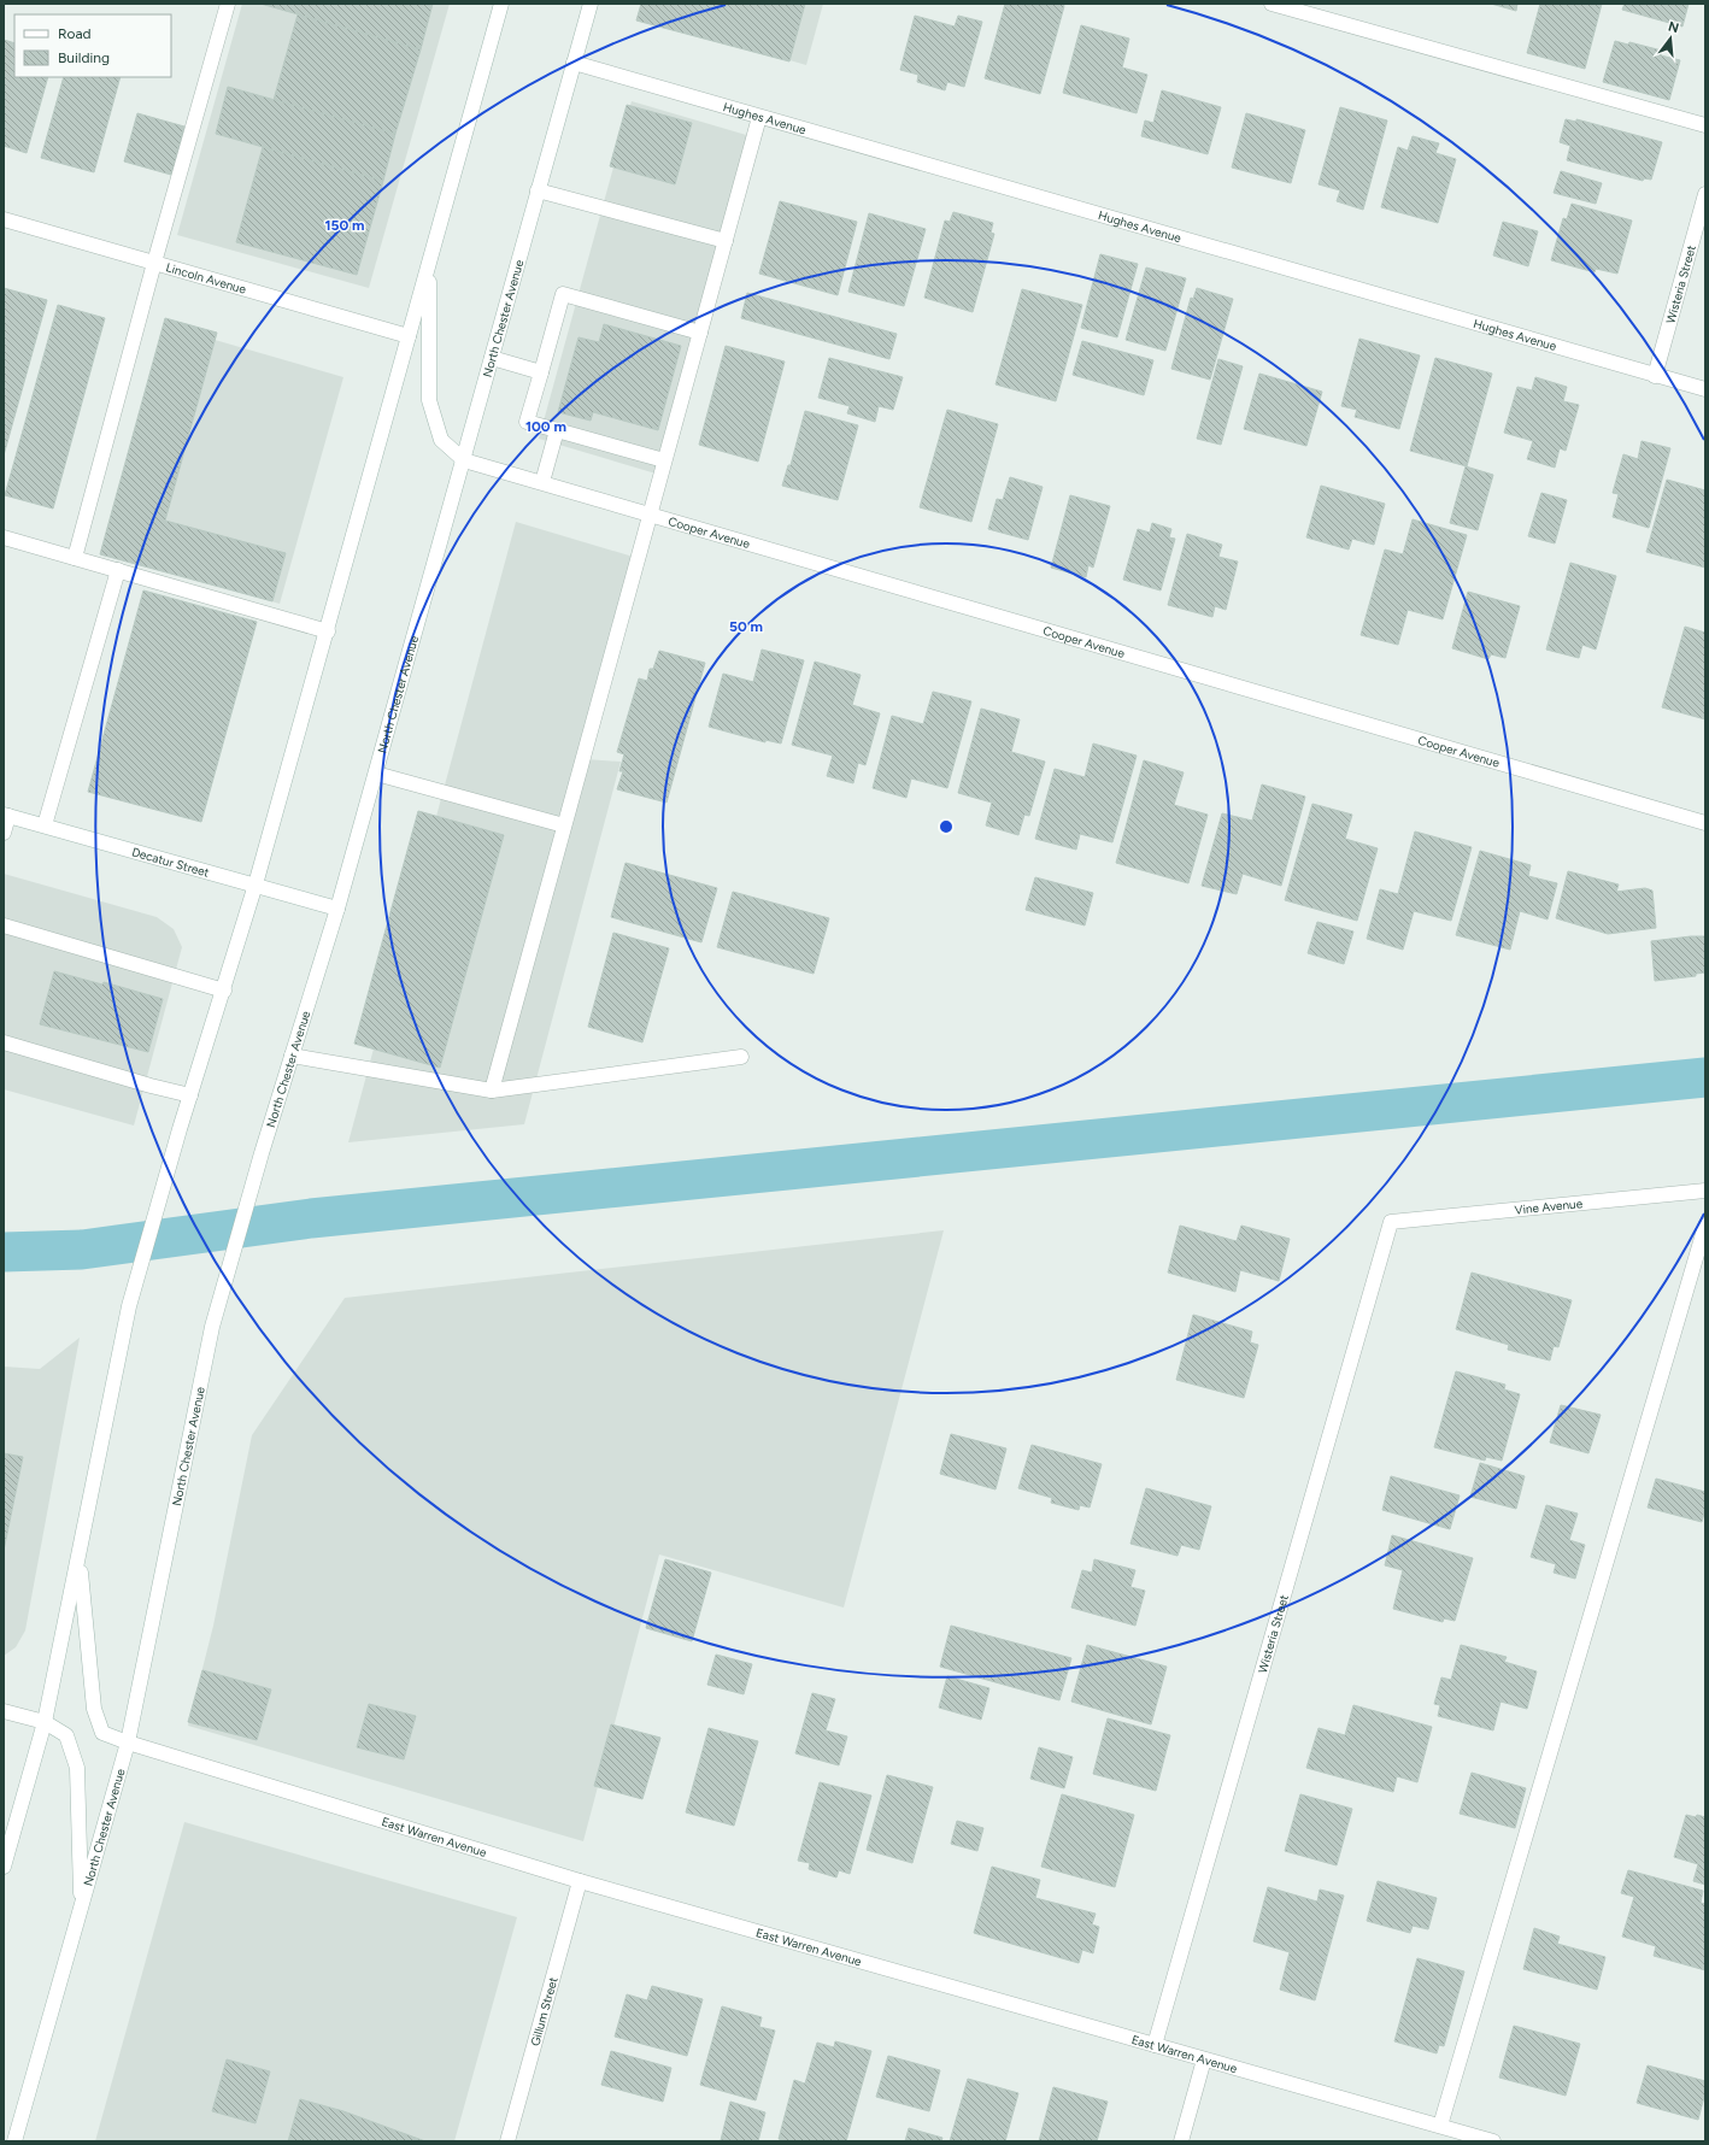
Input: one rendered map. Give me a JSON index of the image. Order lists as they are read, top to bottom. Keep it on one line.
{"streets":{"street":["Hughes Avenue","Lincoln Avenue","Wisteria Street","North Chester Avenue","Cooper Avenue","Decatur Street","Vine Avenue","East Warren Avenue","Gillum Street"]},"crossings":[["Hughes Avenue","Wisteria Street"],["Hughes Avenue","North Chester Avenue"],["Wisteria Street","Vine Avenue"],["Wisteria Street","East Warren Avenue"],["North Chester Avenue","Cooper Avenue"],["North Chester Avenue","Decatur Street"],["North Chester Avenue","East Warren Avenue"],["East Warren Avenue","Gillum Street"]],"legend":["Road","Building"],"north":"top","rings":["150 m","100 m","50 m"]}
